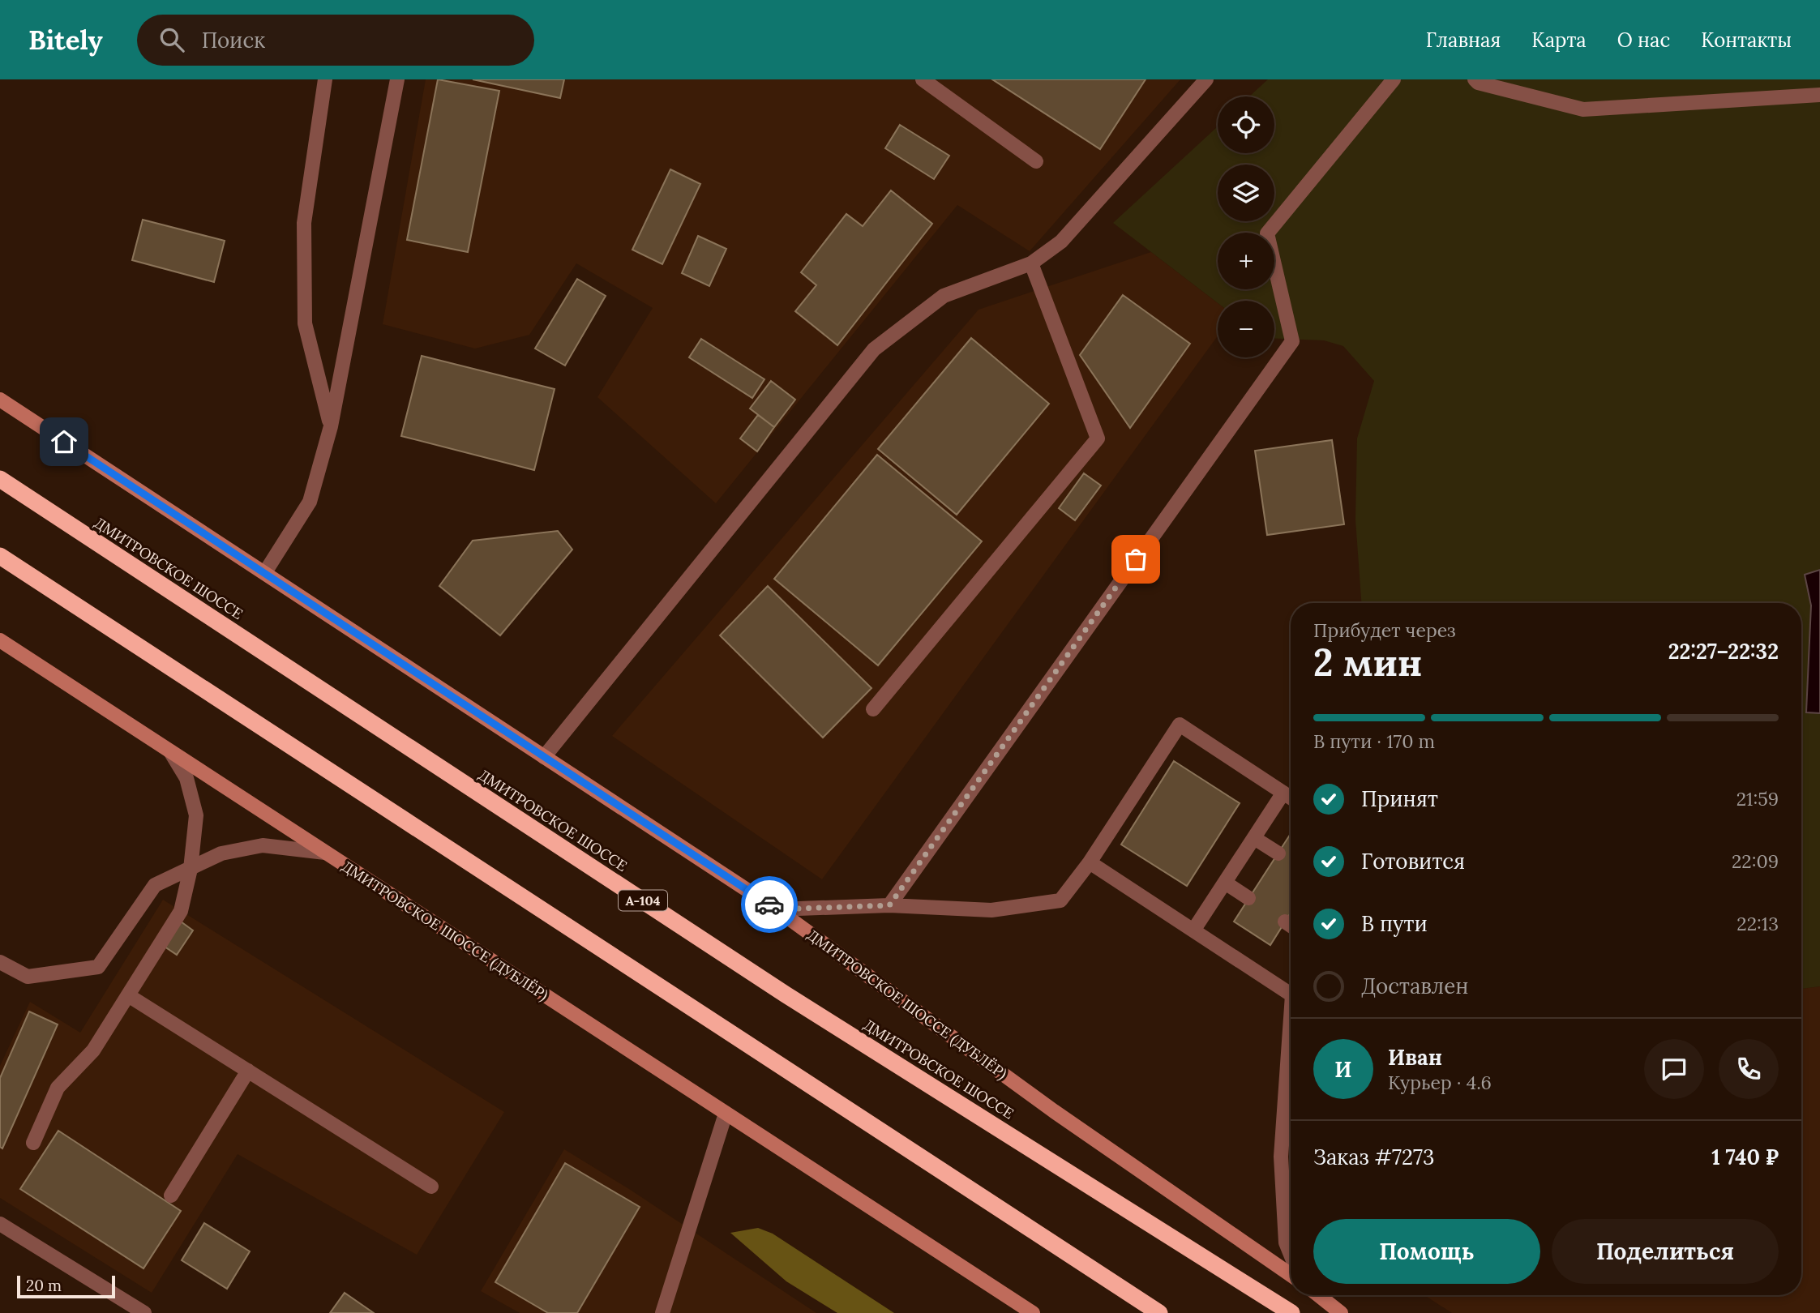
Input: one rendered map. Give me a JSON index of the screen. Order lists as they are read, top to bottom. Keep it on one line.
{"streets":{"highway":["ДМИТРОВСКОЕ ШОССЕ","А-104"],"main road":["ДМИТРОВСКОЕ ШОССЕ (ДУБЛЁР)"]},"scale_bar":"20 m","page":{"header":"Bitely","search":"Поиск","nav":["Главная","Карта","О нас","Контакты"],"map_buttons":["+","−"],"heading":["2 мин","Прибудет через","22:27–22:32"],"panel":["Иван","Курьер · 4.6","Заказ #7273","1 740 ₽"],"bar":"В пути · 170 m","list":[["Принят","21:59"],["Готовится","22:09"],["В пути","22:13"],"Доставлен"],"round":"И","buttons":["Помощь","Поделиться"],"scale":"20 m"}}
